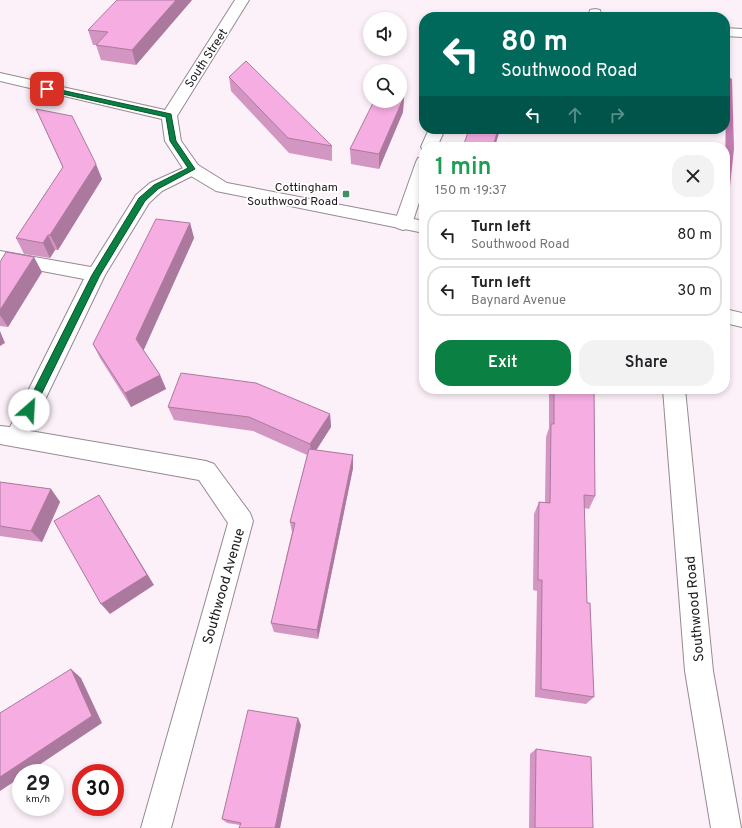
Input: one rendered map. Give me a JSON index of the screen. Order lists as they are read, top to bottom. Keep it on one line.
{"streets":{"street":["South Street","Southwood Avenue","Southwood Road"]},"places":{"transit":["Cottingham Southwood Road"]},"page":{"turn":["80 m","Southwood Road"],"heading":["1 min","150 m · 19:37"],"list":[{"name":"Turn left","note":"Southwood Road","value":"80 m"},{"name":"Turn left","note":"Baynard Avenue","value":"30 m"}],"buttons":["Exit","Share"],"speed":"29 km/h","limit":"30"}}
